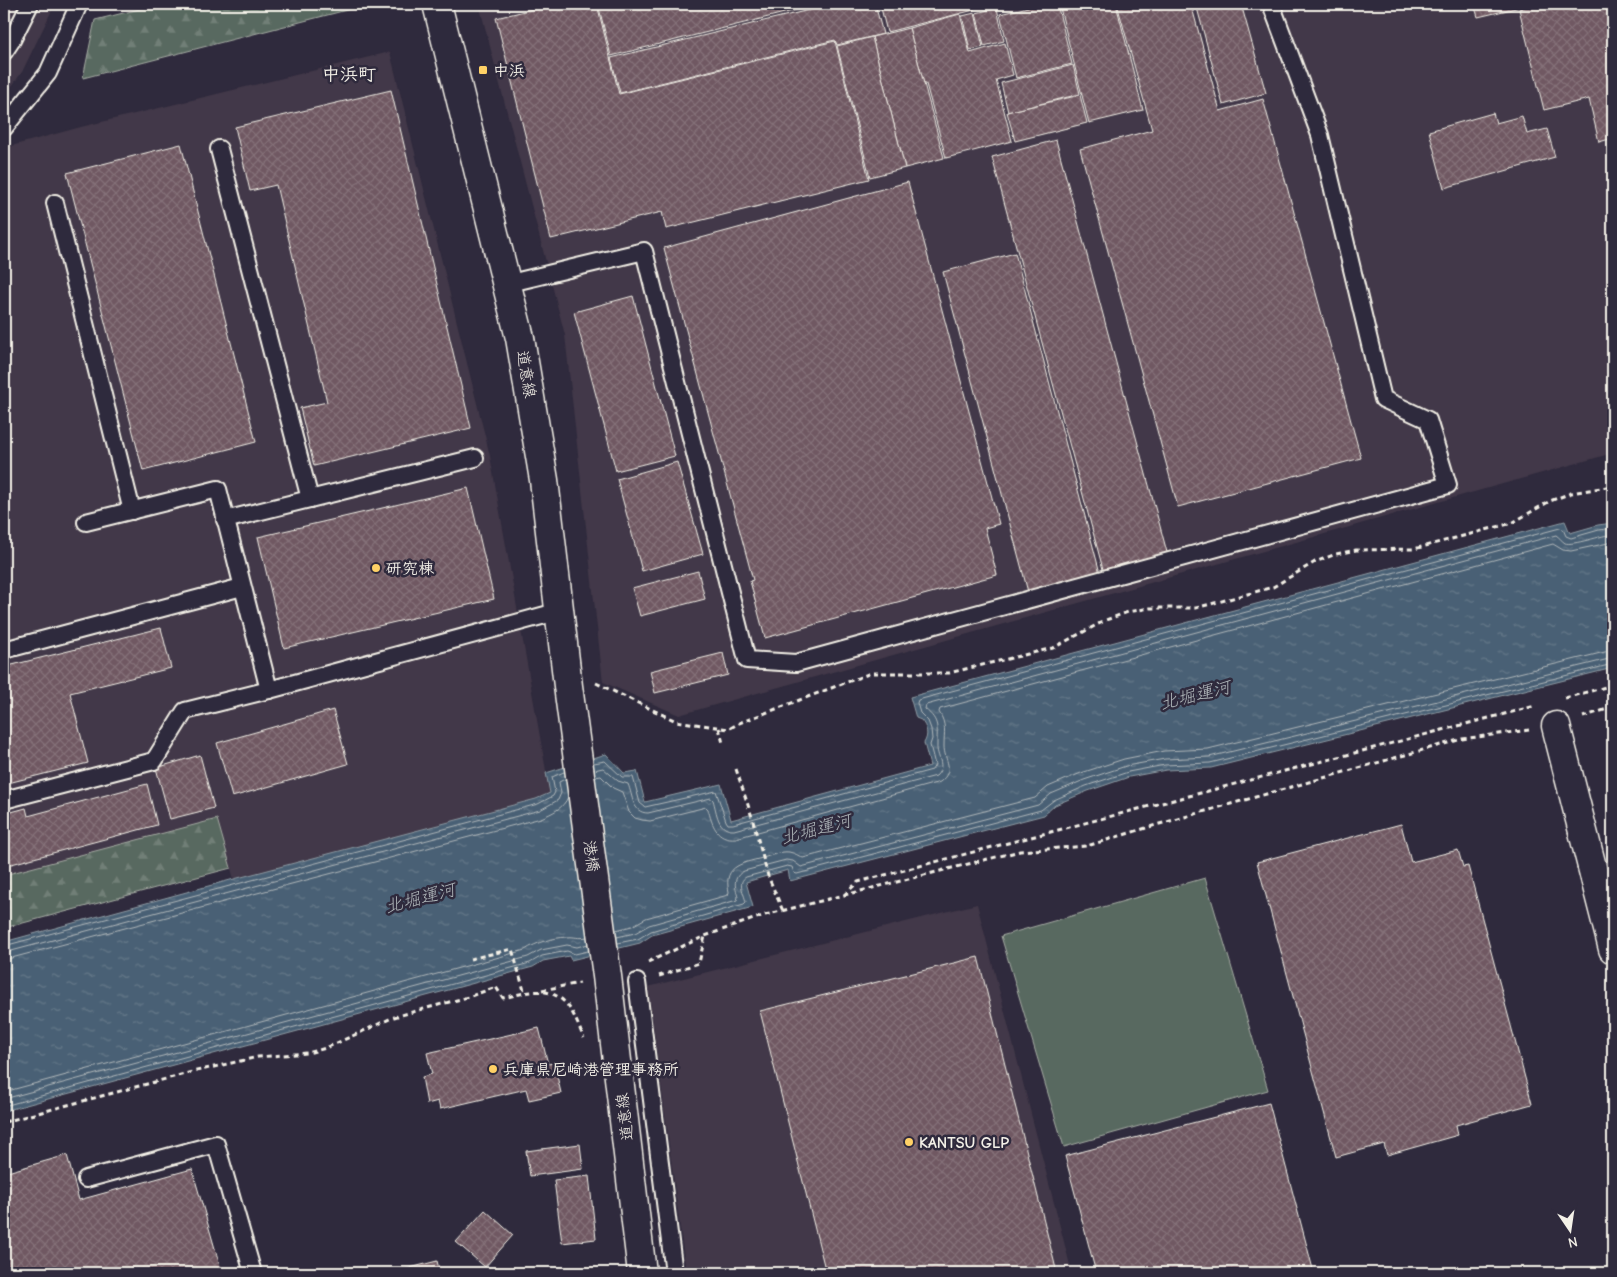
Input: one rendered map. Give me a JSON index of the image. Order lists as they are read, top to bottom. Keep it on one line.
{"streets":{"street":["道意線","港橋"]},"crossings":[["道意線","港橋"]],"districts":["中浜町"],"water":["北堀運河"],"places":{"transit":["中浜"],"other":["研究棟","兵庫県尼崎港管理事務所","KANTSU GLP"]},"north":"bottom"}
